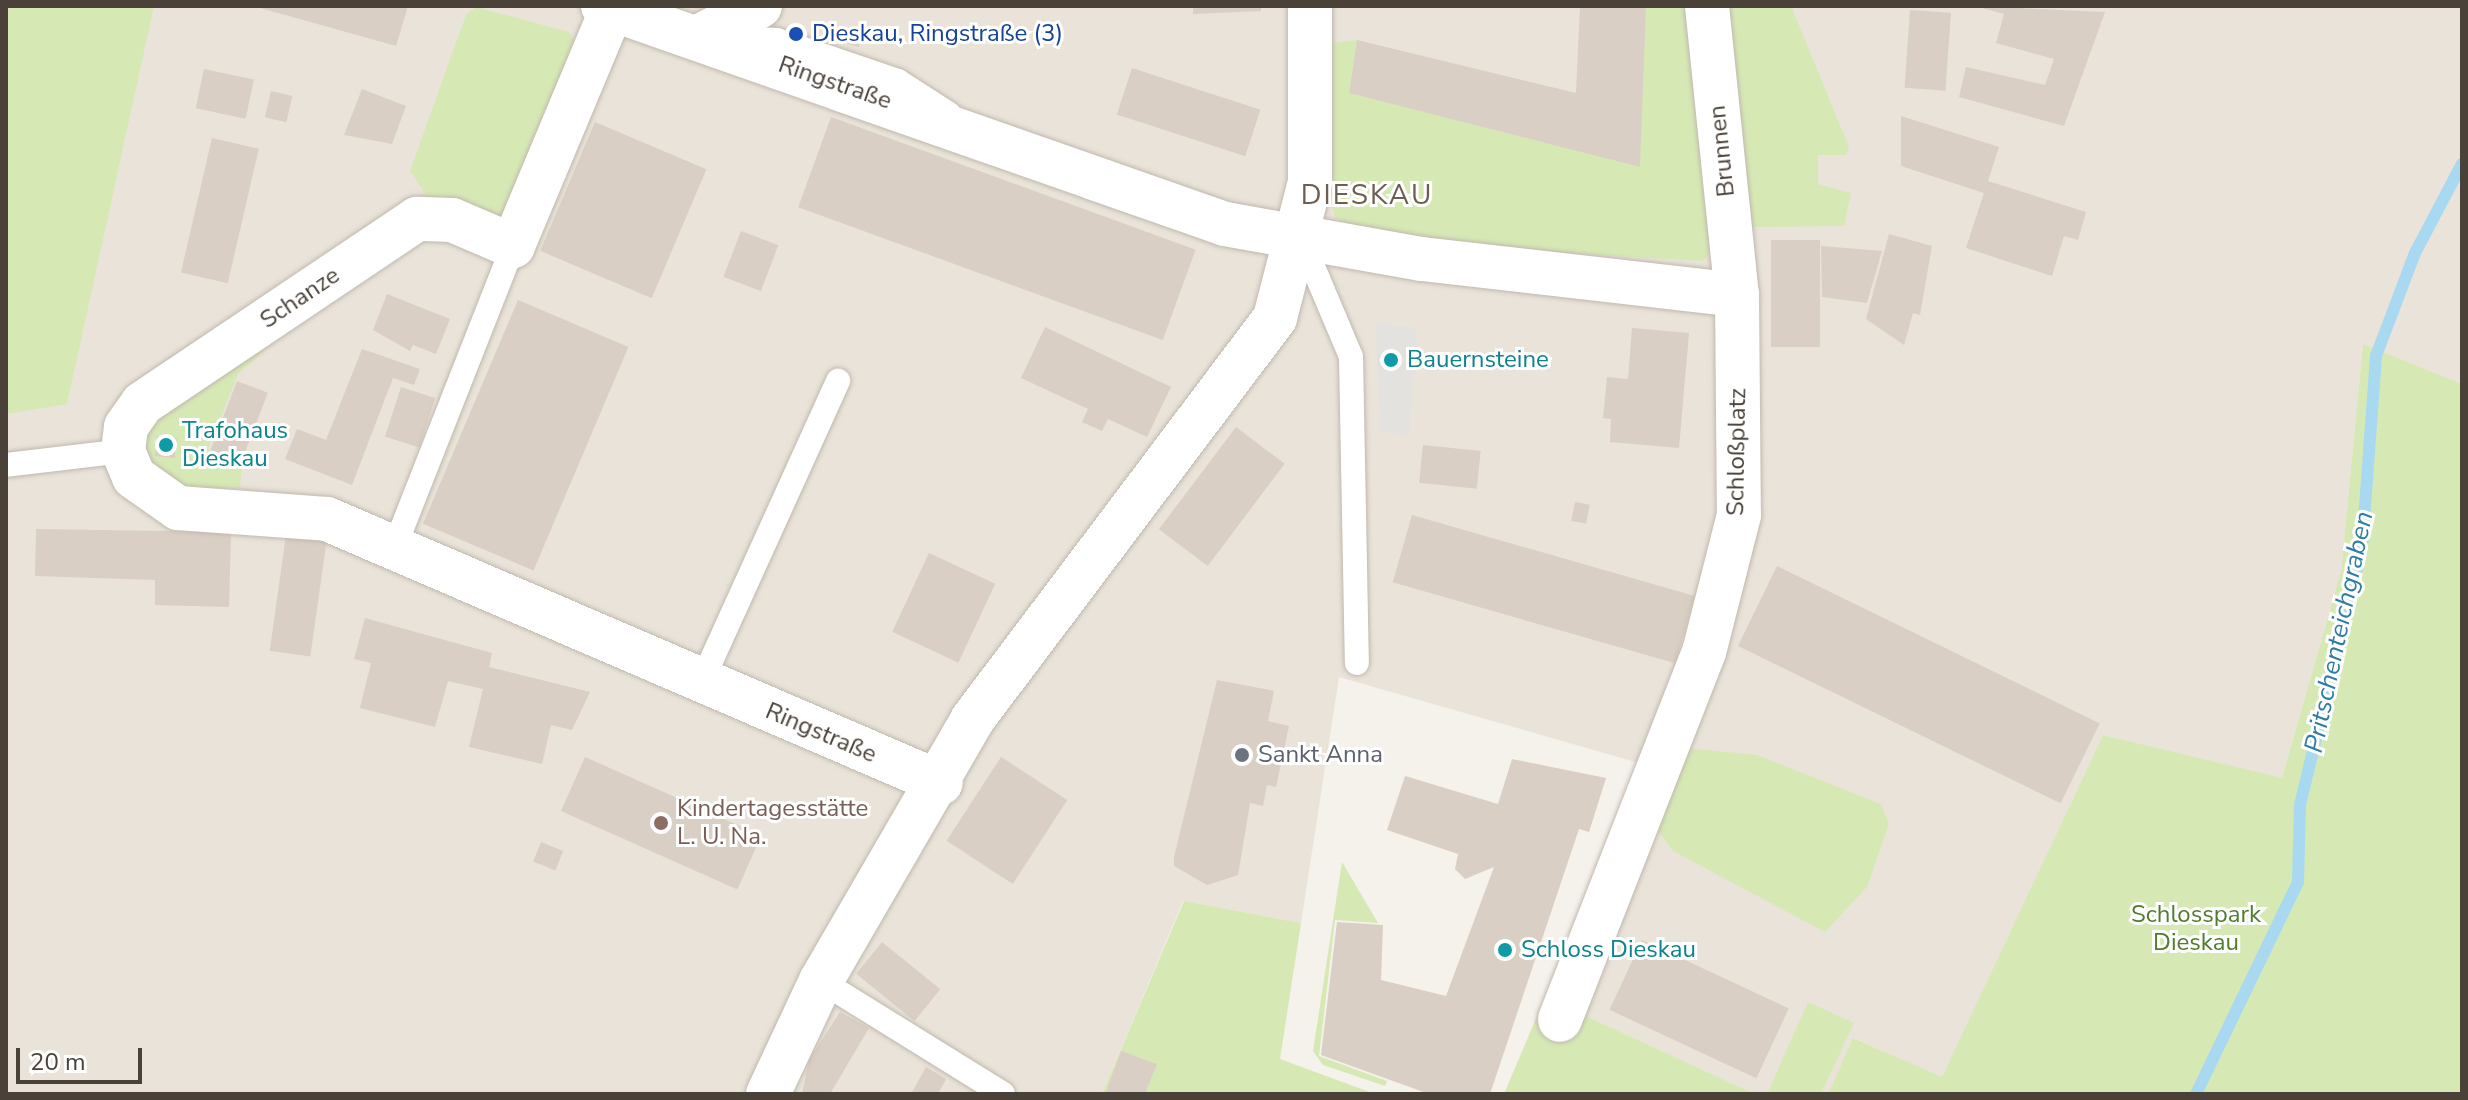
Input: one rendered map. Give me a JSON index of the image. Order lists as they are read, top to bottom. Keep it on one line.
{"streets":{"street":["Ringstraße","Brunnen","Schanze","Schloßplatz"]},"crossings":[["Ringstraße","Schanze"],["Brunnen","Schloßplatz"]],"districts":["DIESKAU"],"water":["Pritschenteichgraben"],"parks":["Schlosspark Dieskau"],"places":["Dieskau, Ringstraße (3)","Bauernsteine","Trafohaus Dieskau","Sankt Anna","Kindertagesstätte L. U. Na.","Schloss Dieskau"],"scale_bar":"20 m"}
